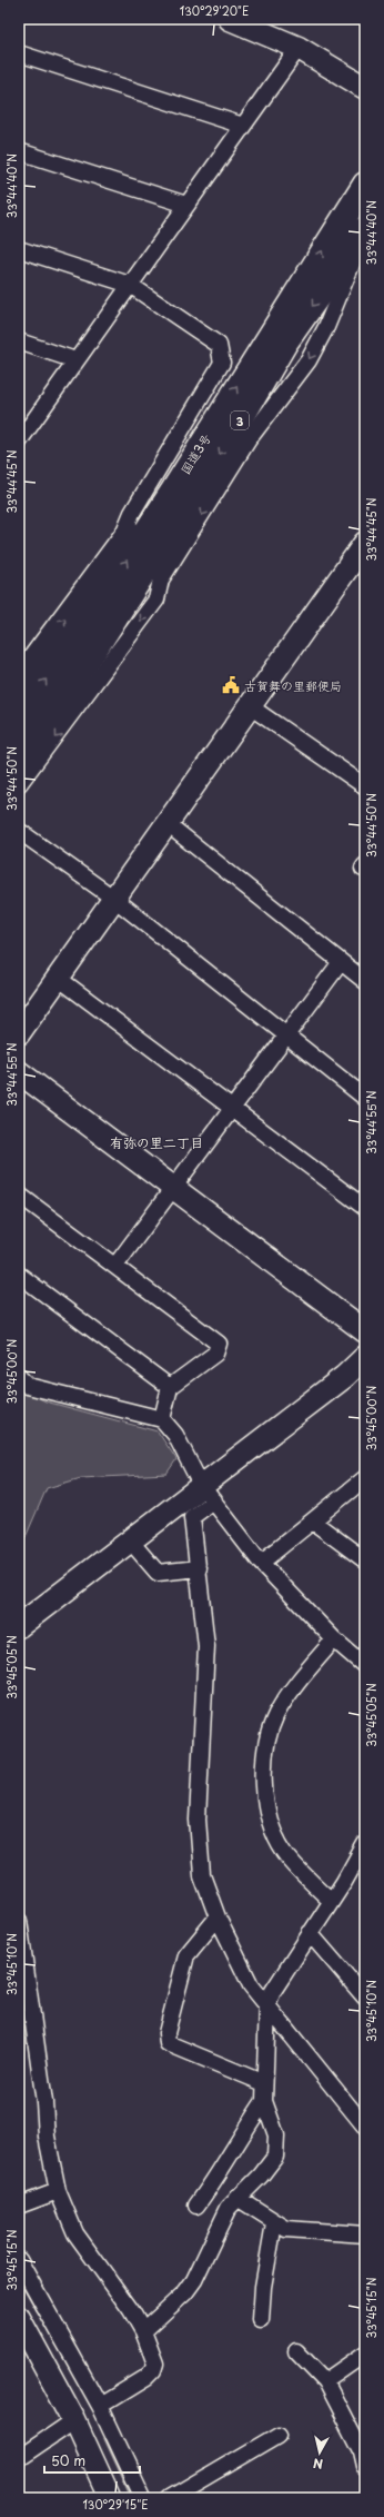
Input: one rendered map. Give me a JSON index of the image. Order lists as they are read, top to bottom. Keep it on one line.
{"streets":{"highway":["3","国道3号"]},"districts":["有弥の里二丁目"],"places":{"public building":["古賀舞の里郵便局"]},"scale_bar":"50 m","north":"bottom","coordinates":["130°29'20\"E","33°44'40\"N","33°44'45\"N","33°44'50\"N","33°44'55\"N","33°45'00\"N","33°45'05\"N","33°45'10\"N","33°45'15\"N","130°29'15\"E"]}
